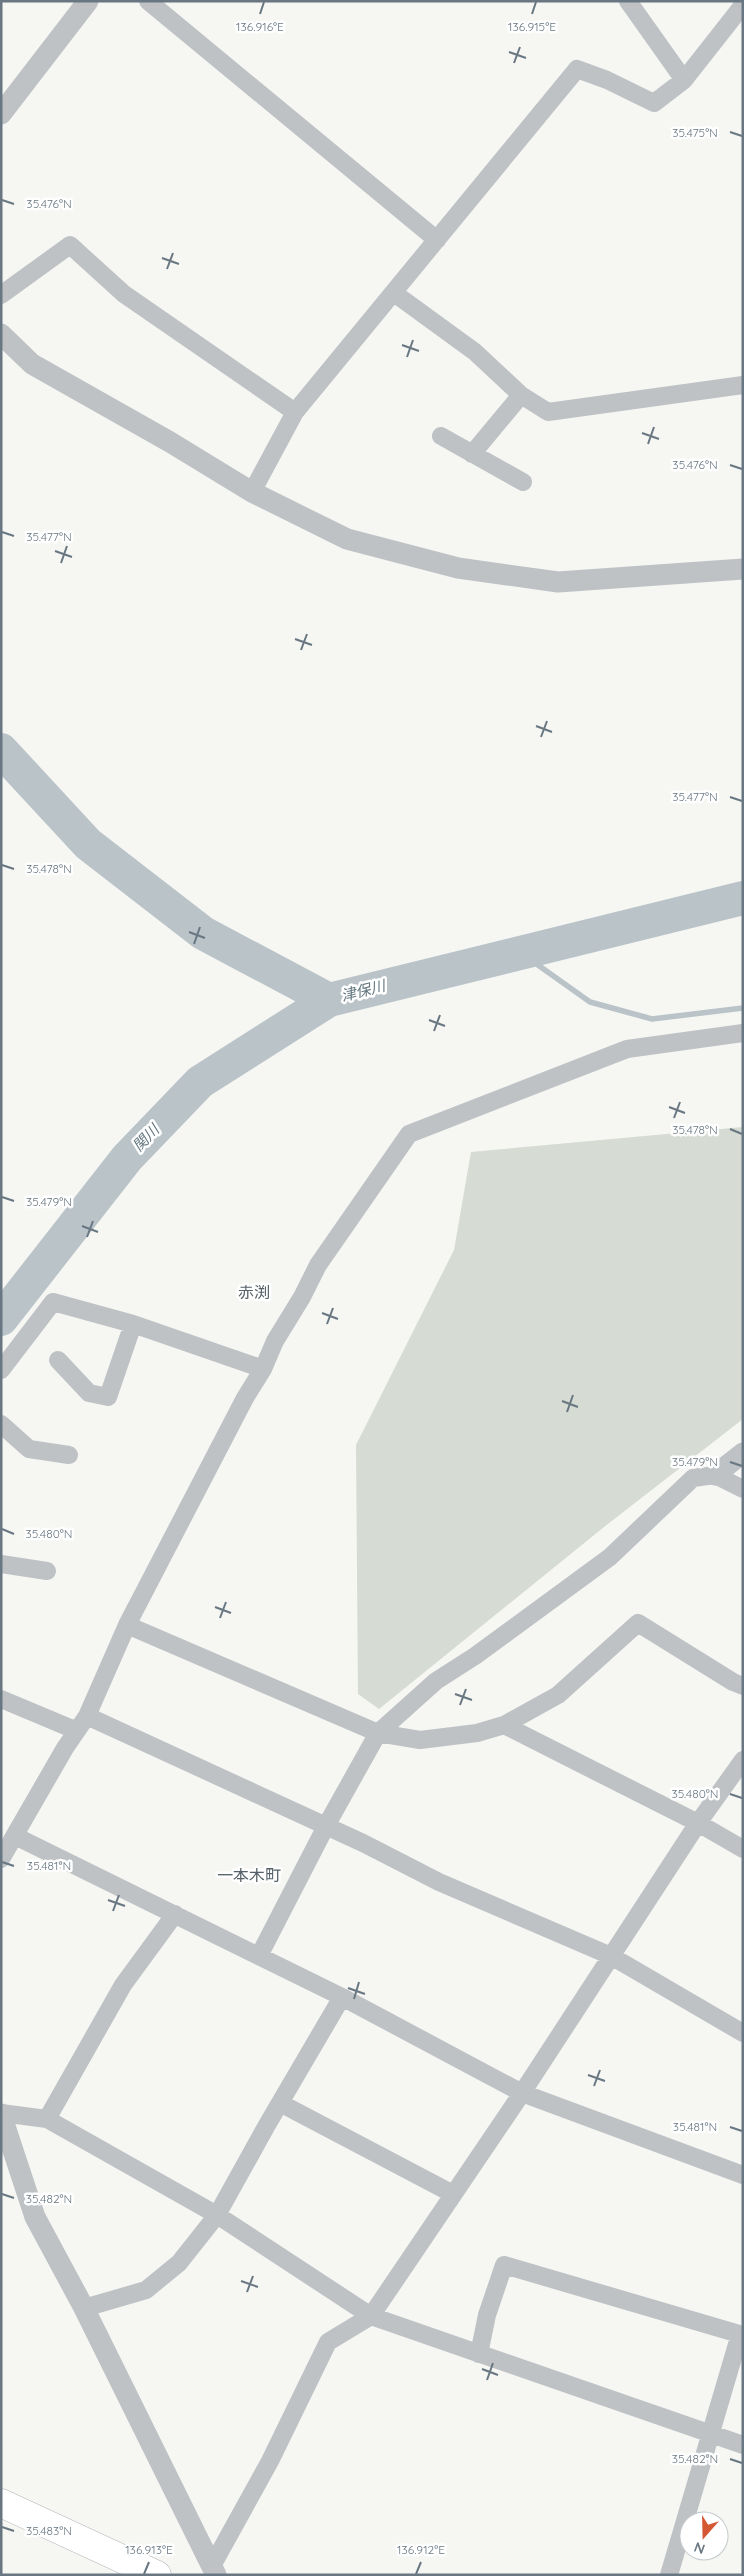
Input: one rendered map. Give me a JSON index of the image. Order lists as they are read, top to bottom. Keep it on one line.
{"districts":["赤渕","一本木町"],"water":["津保川","関川"],"north":"bottom","coordinates":["136.916°E","136.915°E","35.475°N","35.476°N","35.477°N","35.478°N","35.479°N","35.480°N","35.481°N","35.482°N","35.483°N","136.913°E","136.912°E"]}
